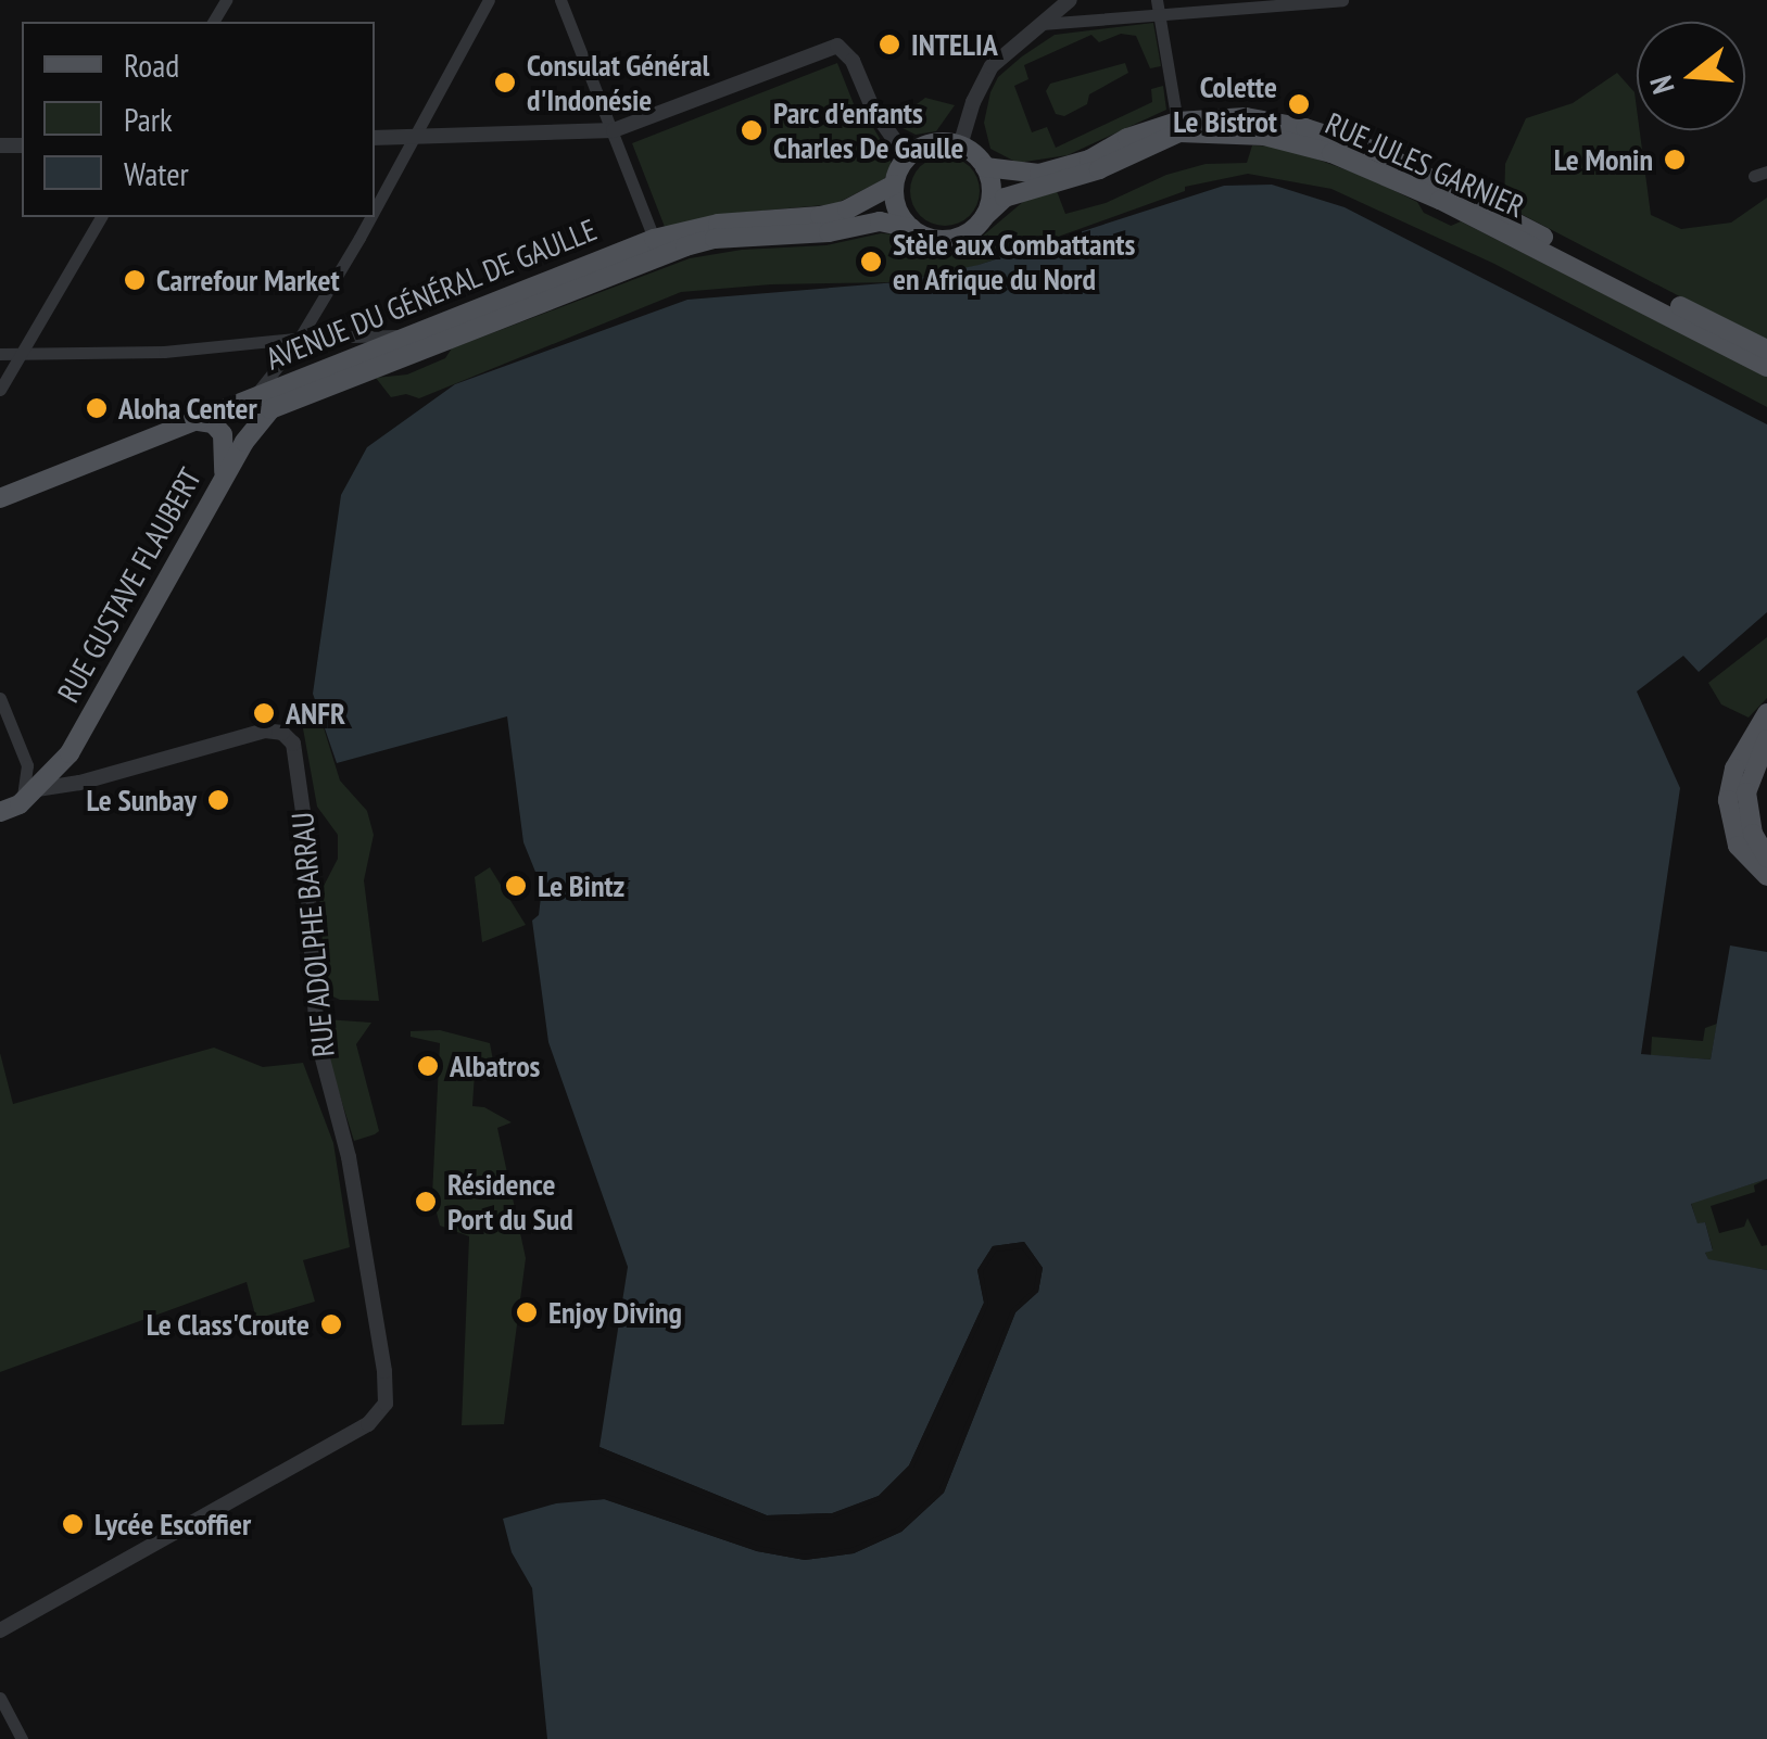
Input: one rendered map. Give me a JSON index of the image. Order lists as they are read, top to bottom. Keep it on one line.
{"streets":{"main road":["RUE JULES GARNIER","AVENUE DU GÉNÉRAL DE GAULLE","RUE GUSTAVE FLAUBERT"],"street":["RUE ADOLPHE BARRAU"]},"crossings":[["RUE JULES GARNIER","AVENUE DU GÉNÉRAL DE GAULLE"],["AVENUE DU GÉNÉRAL DE GAULLE","RUE GUSTAVE FLAUBERT"],["RUE GUSTAVE FLAUBERT","RUE ADOLPHE BARRAU"]],"places":["INTELIA","Consulat Général d'Indonésie","Colette Le Bistrot","Parc d'enfants Charles De Gaulle","Le Monin","Stèle aux Combattants en Afrique du Nord","Carrefour Market","Aloha Center","ANFR","Le Sunbay","Le Bintz","Albatros","Résidence Port du Sud","Enjoy Diving","Le Class'Croute","Lycée Escoffier"],"legend":["Road","Park","Water"],"north":"left"}
